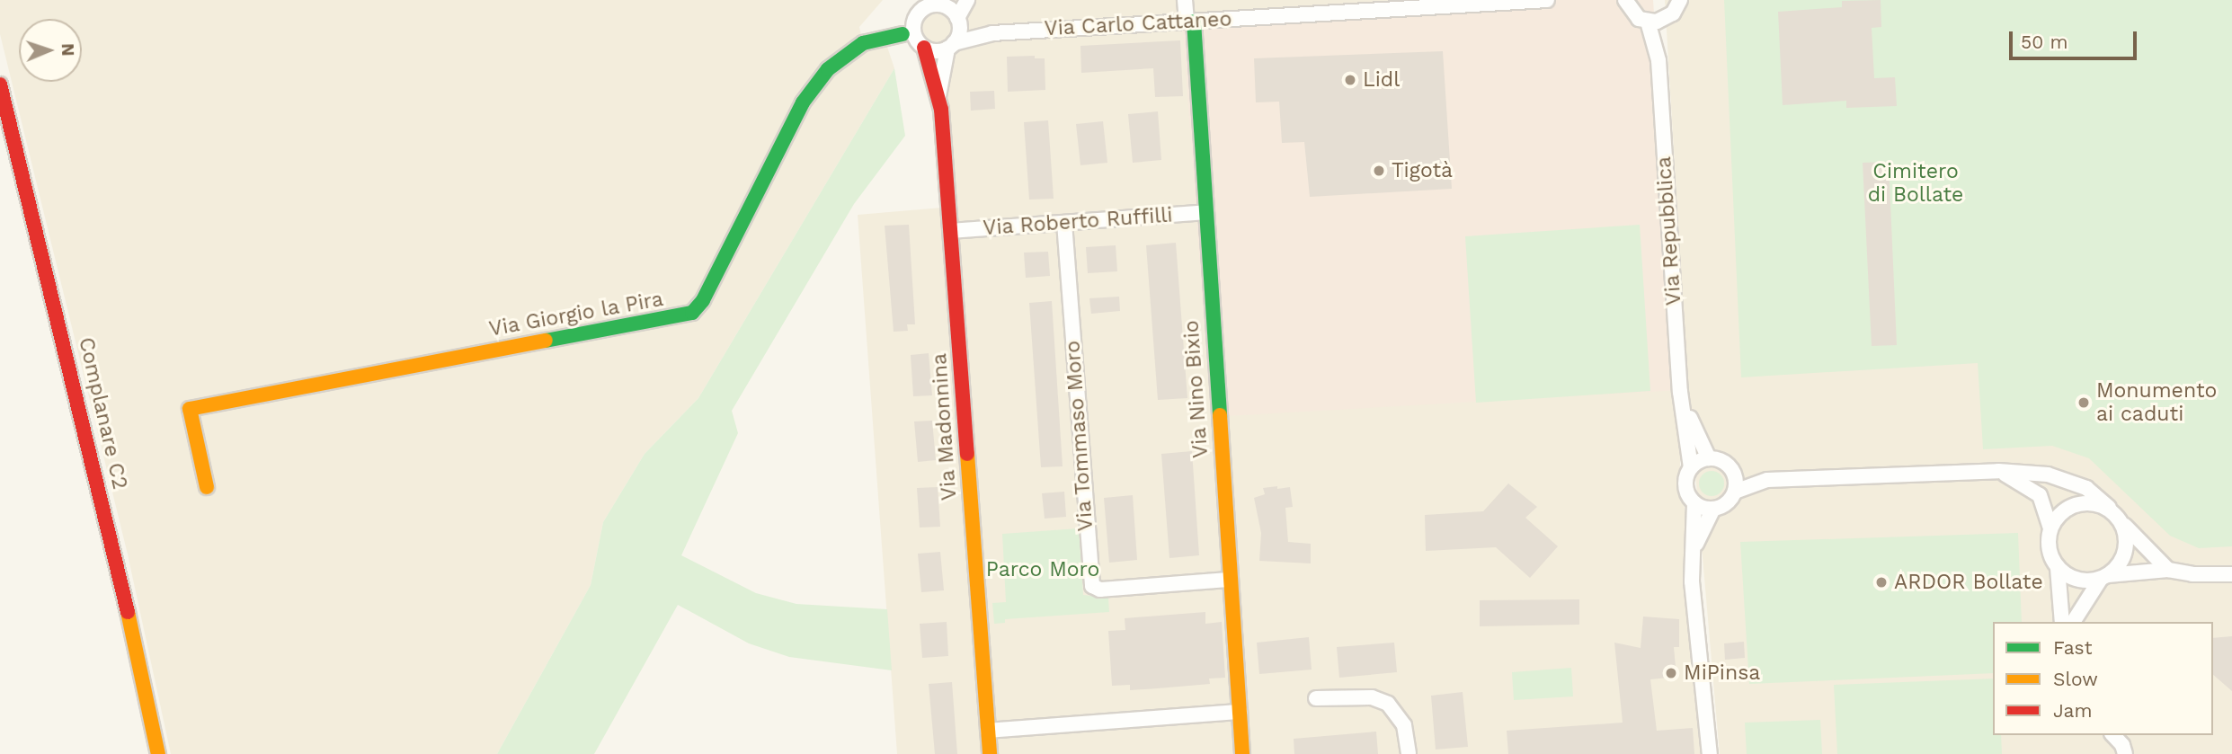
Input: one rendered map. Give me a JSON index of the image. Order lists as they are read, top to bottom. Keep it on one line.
{"streets":{"street":["Via Carlo Cattaneo","Via Roberto Ruffilli","Via Repubblica","Via Giorgio la Pira","Via Nino Bixio","Complanare C2","Via Madonnina","Via Tommaso Moro"]},"crossings":[["Via Carlo Cattaneo","Via Nino Bixio"],["Via Carlo Cattaneo","Via Madonnina"],["Via Roberto Ruffilli","Via Nino Bixio"],["Via Roberto Ruffilli","Via Madonnina"],["Via Roberto Ruffilli","Via Tommaso Moro"],["Via Nino Bixio","Via Tommaso Moro"]],"parks":["Cimitero di Bollate","Parco Moro"],"places":["Lidl","Tigotà","Monumento ai caduti","ARDOR Bollate","MiPinsa"],"legend":["Fast","Slow","Jam"],"scale_bar":"50 m","north":"right"}
